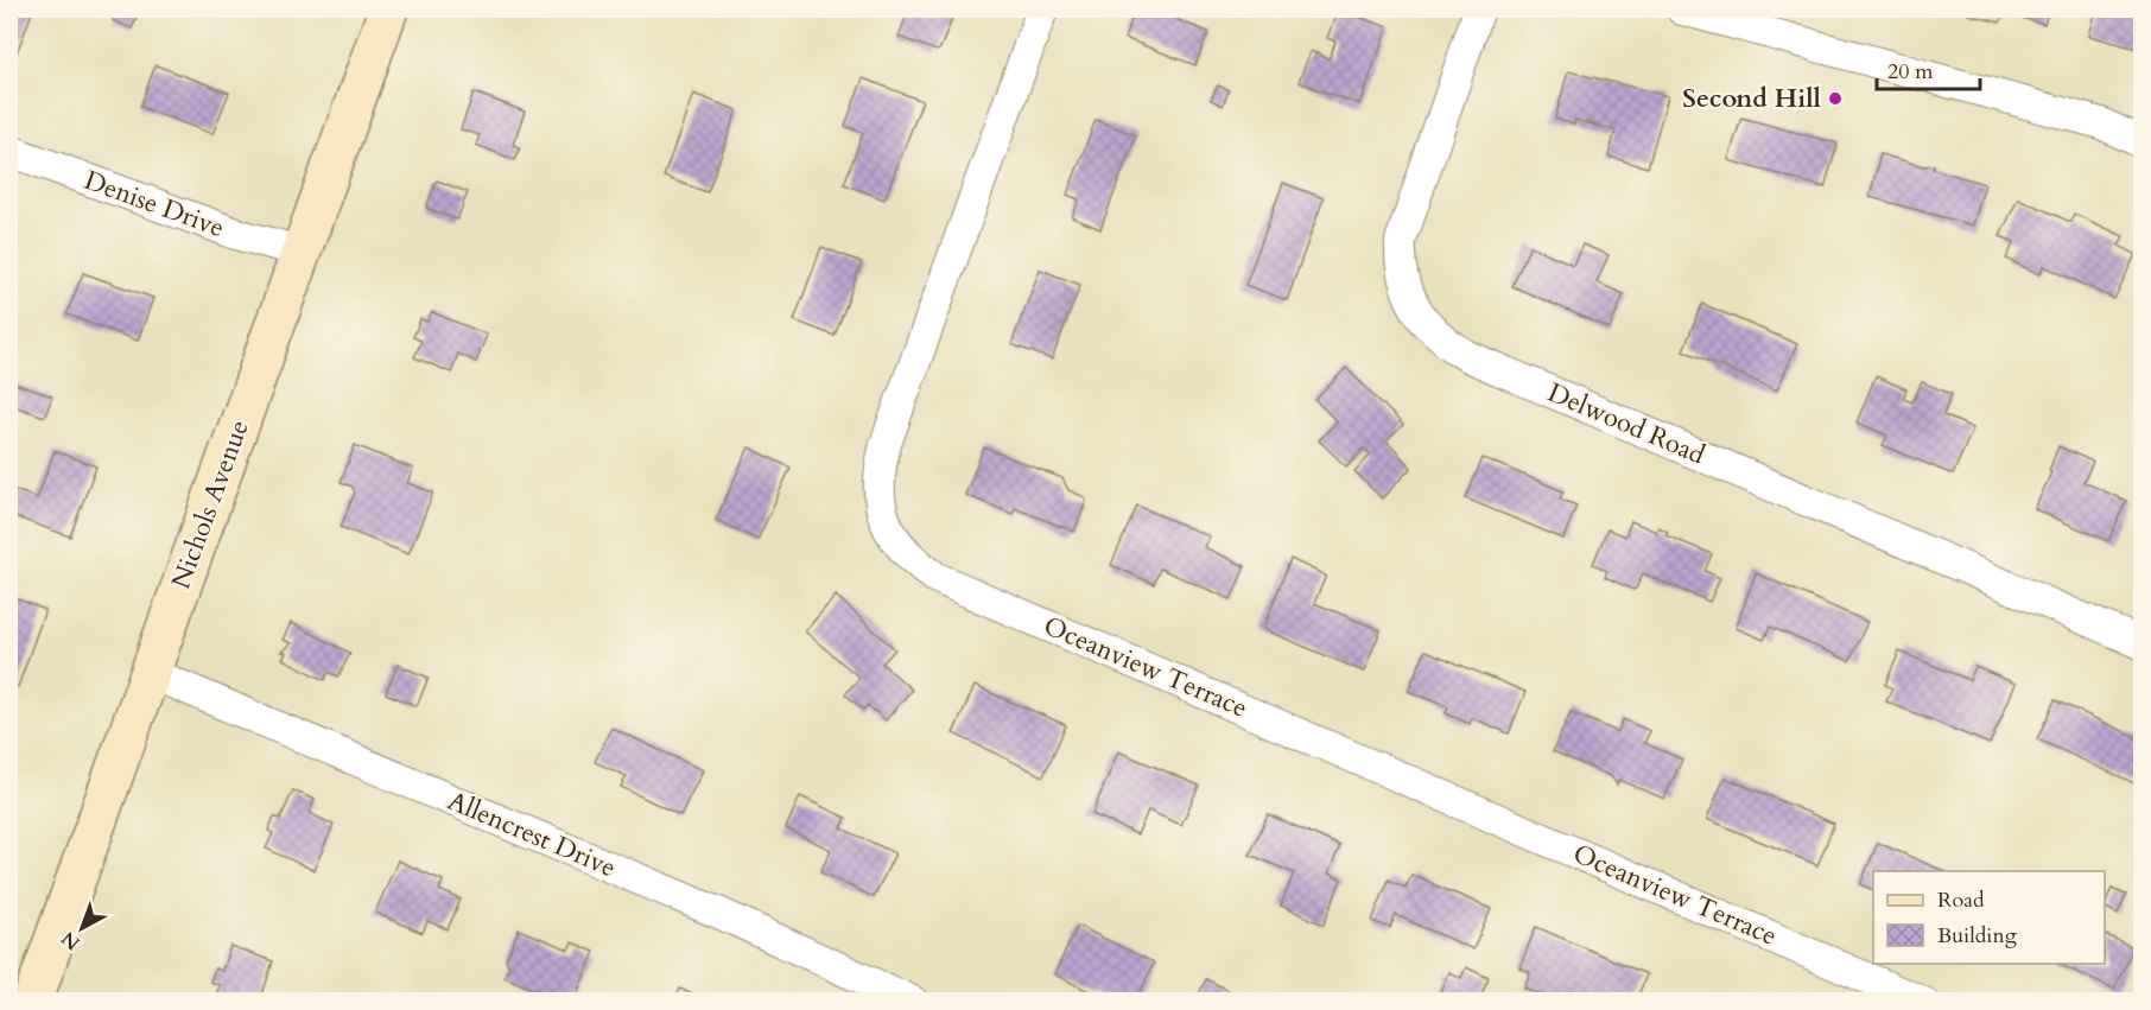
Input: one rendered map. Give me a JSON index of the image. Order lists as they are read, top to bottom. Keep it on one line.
{"streets":{"main road":["Nichols Avenue"],"street":["Denise Drive","Delwood Road","Oceanview Terrace","Allencrest Drive"]},"crossings":[["Denise Drive","Nichols Avenue"],["Nichols Avenue","Allencrest Drive"]],"places":["Second Hill"],"legend":["Road","Building"],"scale_bar":"20 m","north":"bottom left"}
